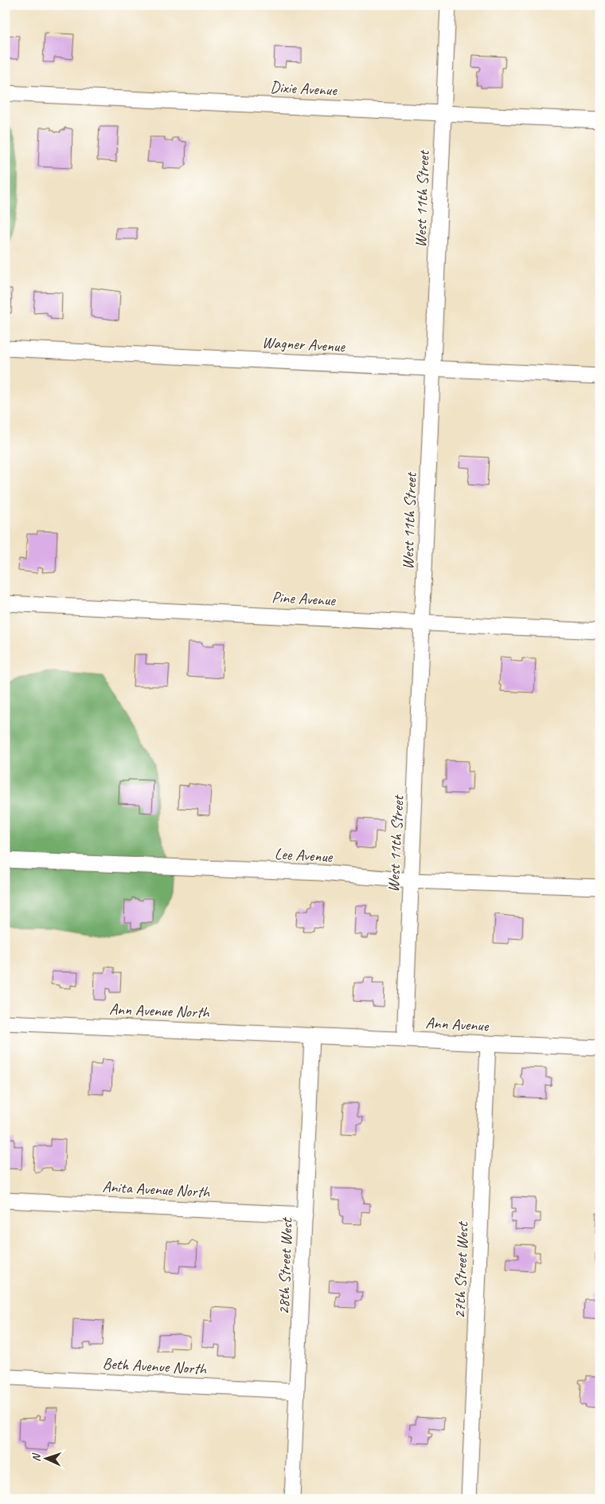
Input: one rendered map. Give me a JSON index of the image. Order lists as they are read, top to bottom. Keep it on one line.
{"streets":{"street":["Dixie Avenue","West 11th Street","Wagner Avenue","Pine Avenue","Lee Avenue","Ann Avenue North","Ann Avenue","Anita Avenue North","28th Street West","27th Street West","Beth Avenue North"]},"crossings":[["Dixie Avenue","West 11th Street"],["West 11th Street","Wagner Avenue"],["West 11th Street","Pine Avenue"],["West 11th Street","Lee Avenue"],["West 11th Street","Ann Avenue"],["Ann Avenue North","Ann Avenue"],["Ann Avenue North","28th Street West"],["Ann Avenue","28th Street West"],["Ann Avenue","27th Street West"],["Anita Avenue North","28th Street West"],["28th Street West","Beth Avenue North"]],"north":"left"}
